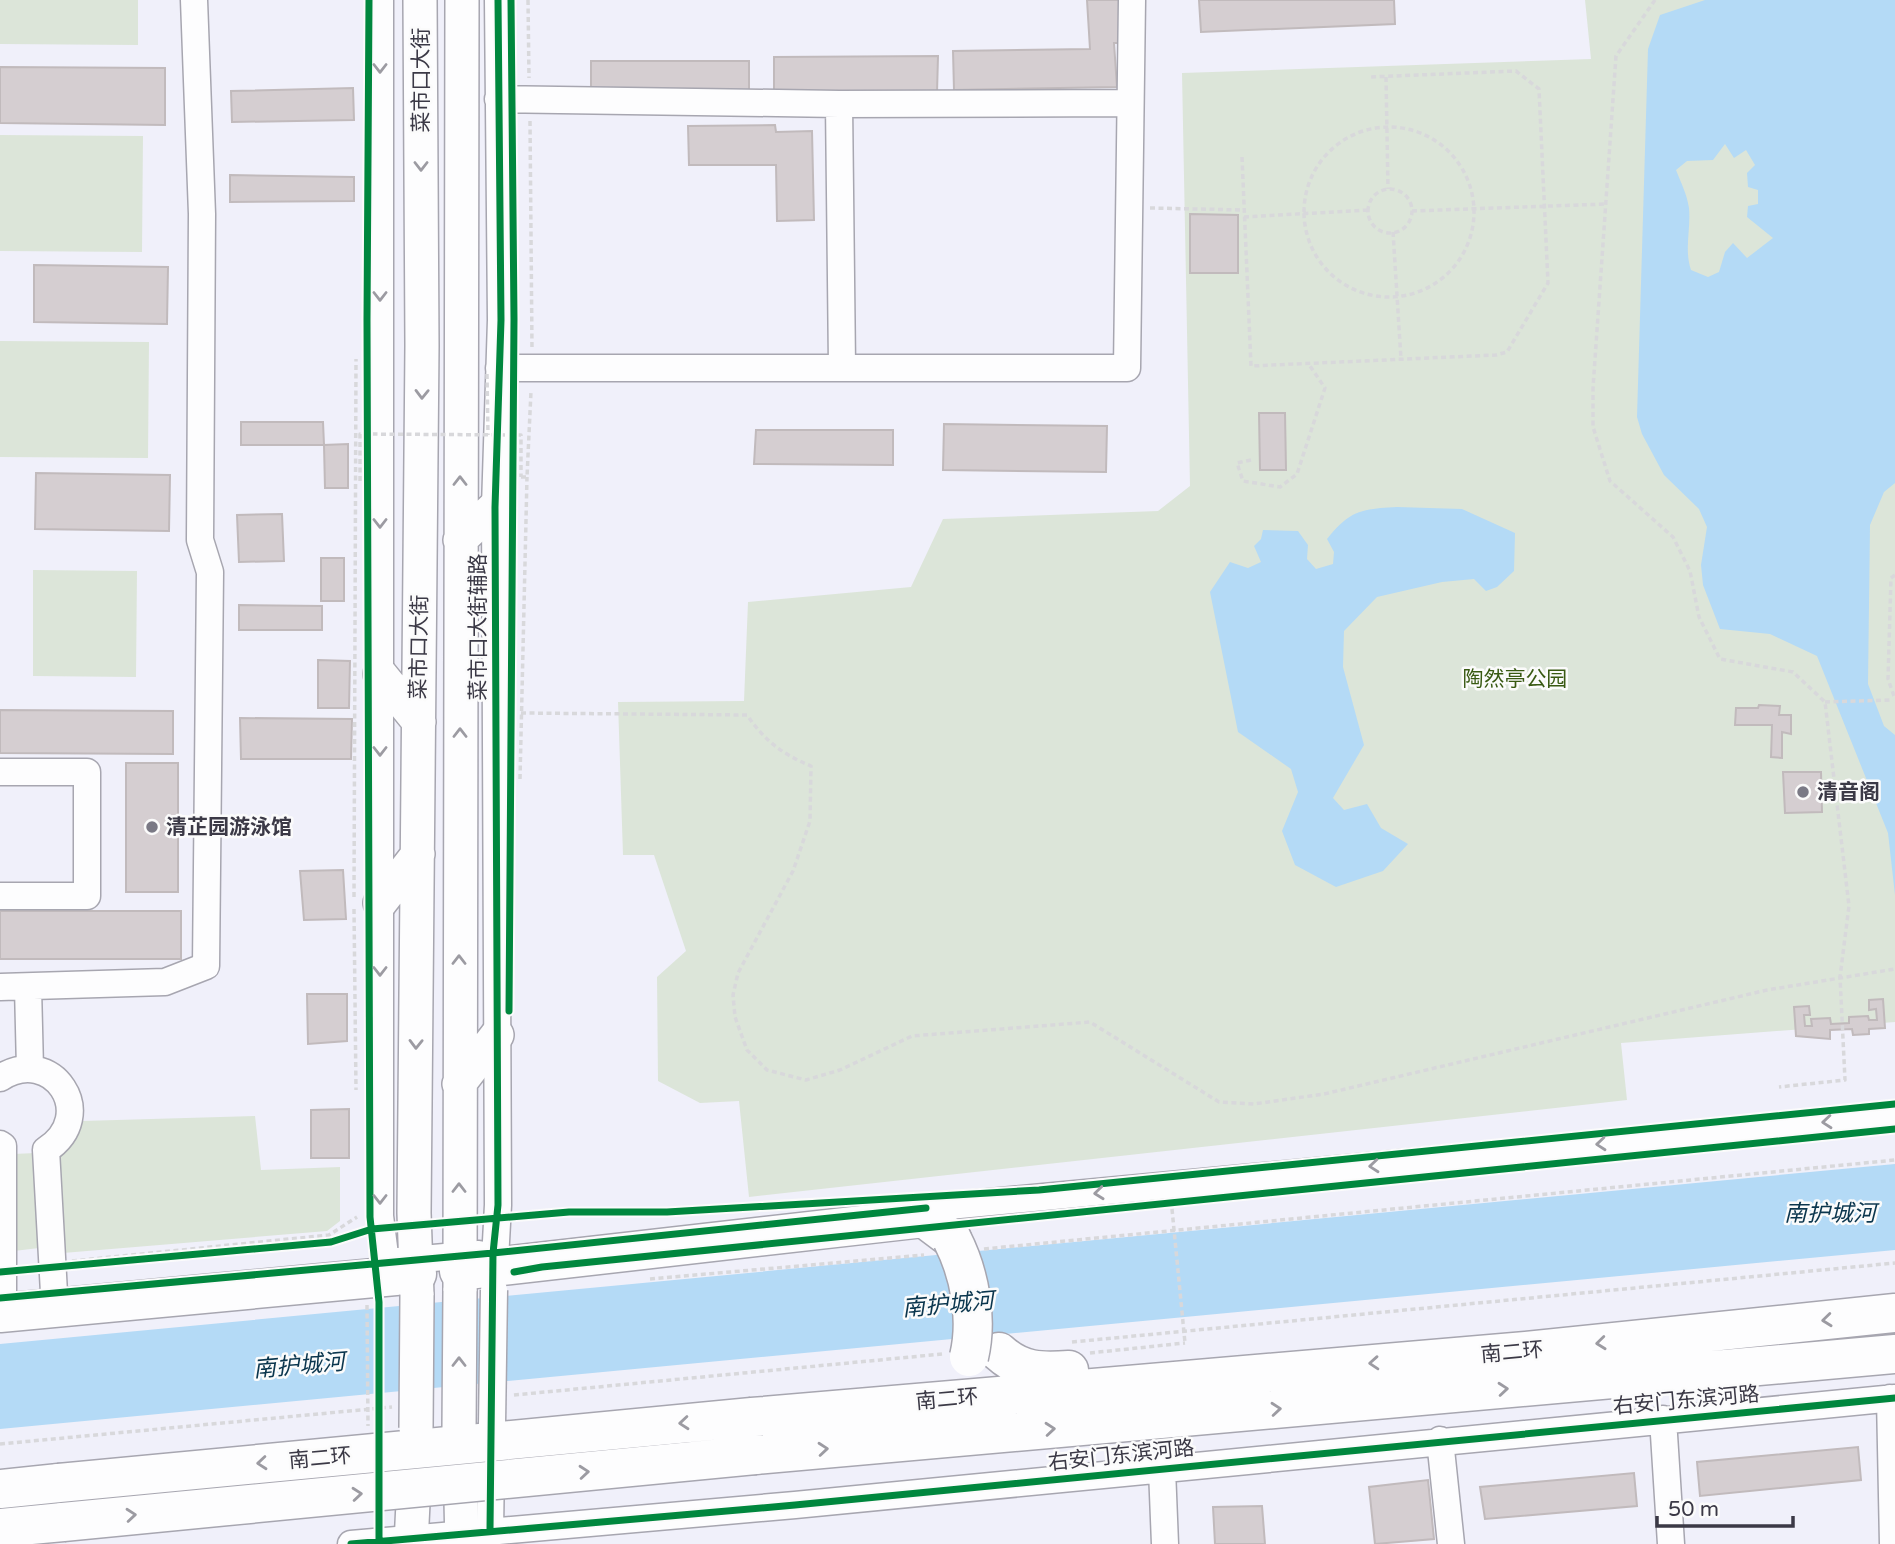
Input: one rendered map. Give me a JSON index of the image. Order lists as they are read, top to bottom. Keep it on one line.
{"streets":{"highway":["南二环"],"main road":["菜市口大街"],"street":["菜市口大街辅路","右安门东滨河路"]},"crossings":[["菜市口大街","菜市口大街辅路"],["菜市口大街","右安门东滨河路"],["菜市口大街辅路","右安门东滨河路"]],"water":["南护城河"],"parks":["陶然亭公园"],"places":["清音阁","清芷园游泳馆"],"scale_bar":"50 m"}
